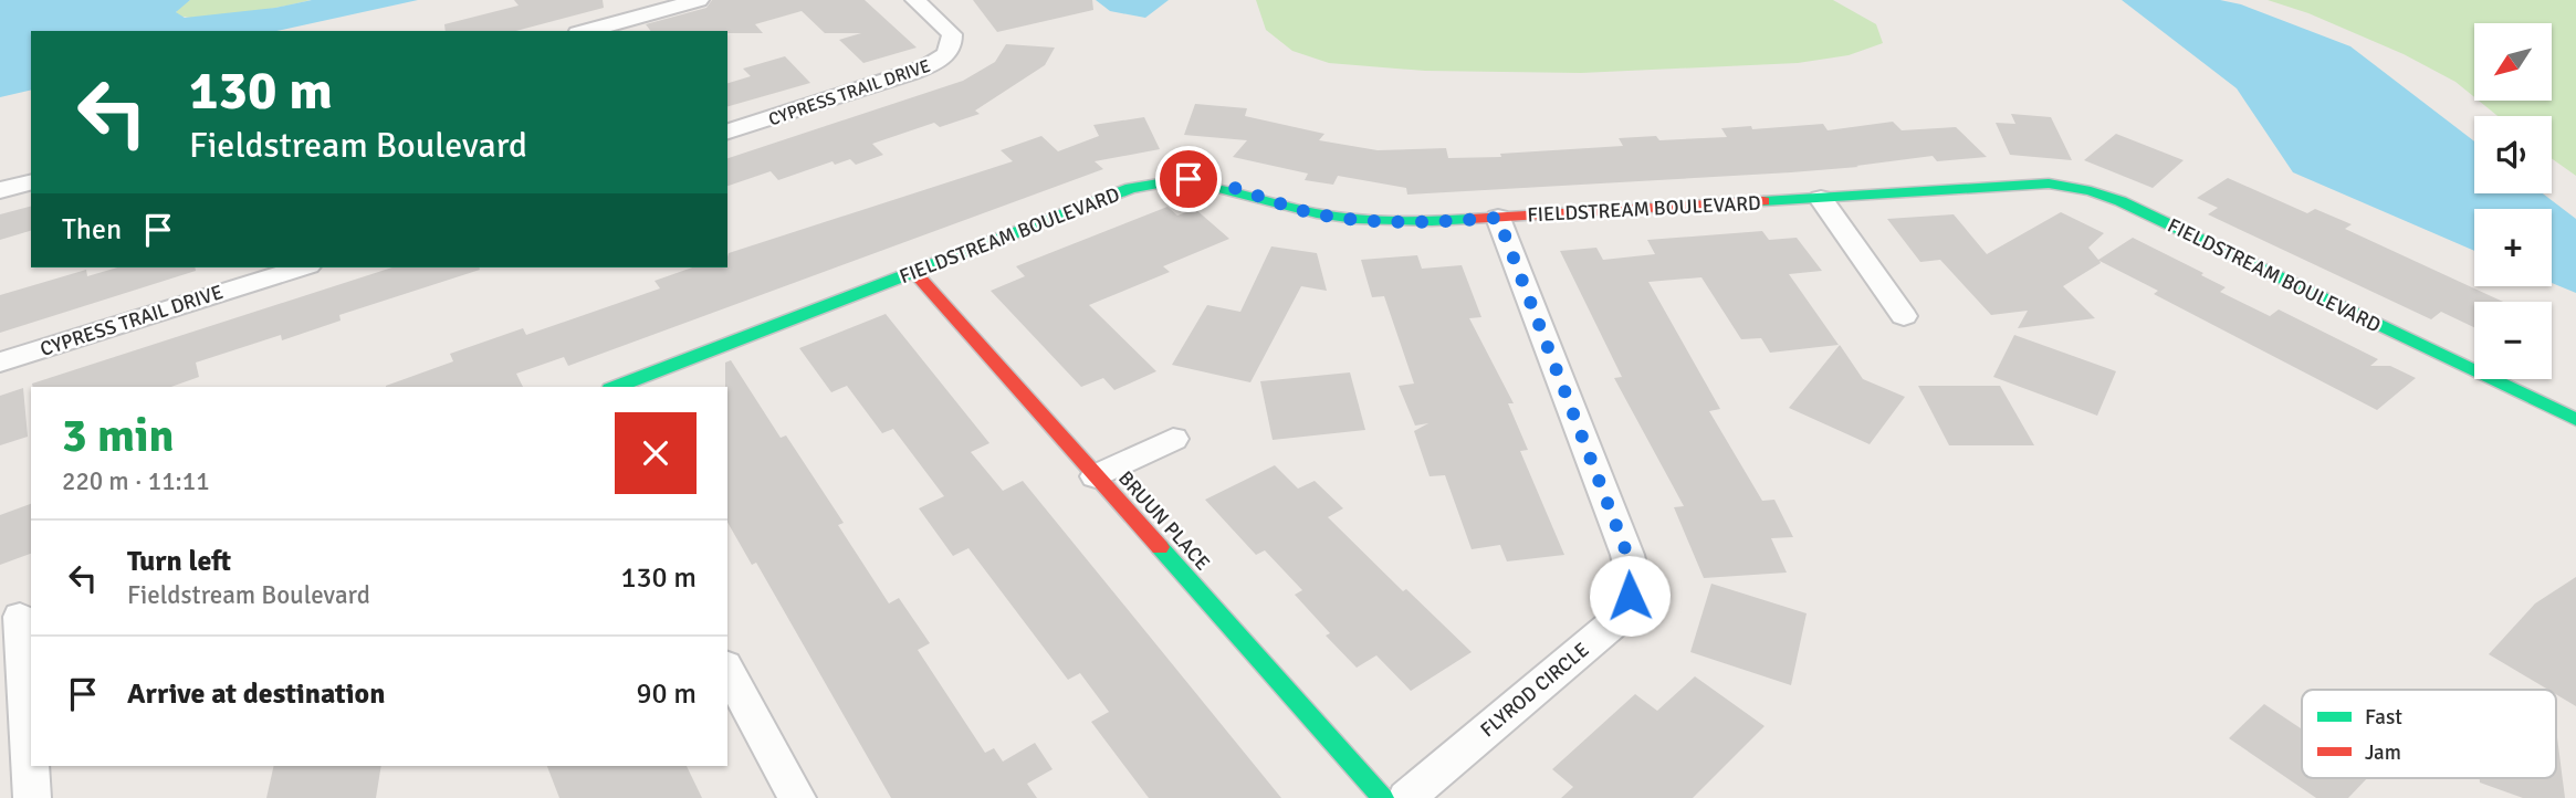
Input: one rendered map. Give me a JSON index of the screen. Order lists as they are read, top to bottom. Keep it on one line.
{"streets":{"street":["CYPRESS TRAIL DRIVE","FIELDSTREAM BOULEVARD","BRUUN PLACE","FLYROD CIRCLE"]},"crossings":[["FIELDSTREAM BOULEVARD","BRUUN PLACE"],["FIELDSTREAM BOULEVARD","FLYROD CIRCLE"]],"legend":["Fast","Jam"],"north":"bottom left","page":{"map_buttons":["+","−"],"turn":["130 m","Fieldstream Boulevard"],"then":"Then","heading":["3 min","220 m · 11:11"],"list":[{"name":"Turn left","note":"Fieldstream Boulevard","value":"130 m"},{"name":"Arrive at destination","value":"90 m"}]}}
